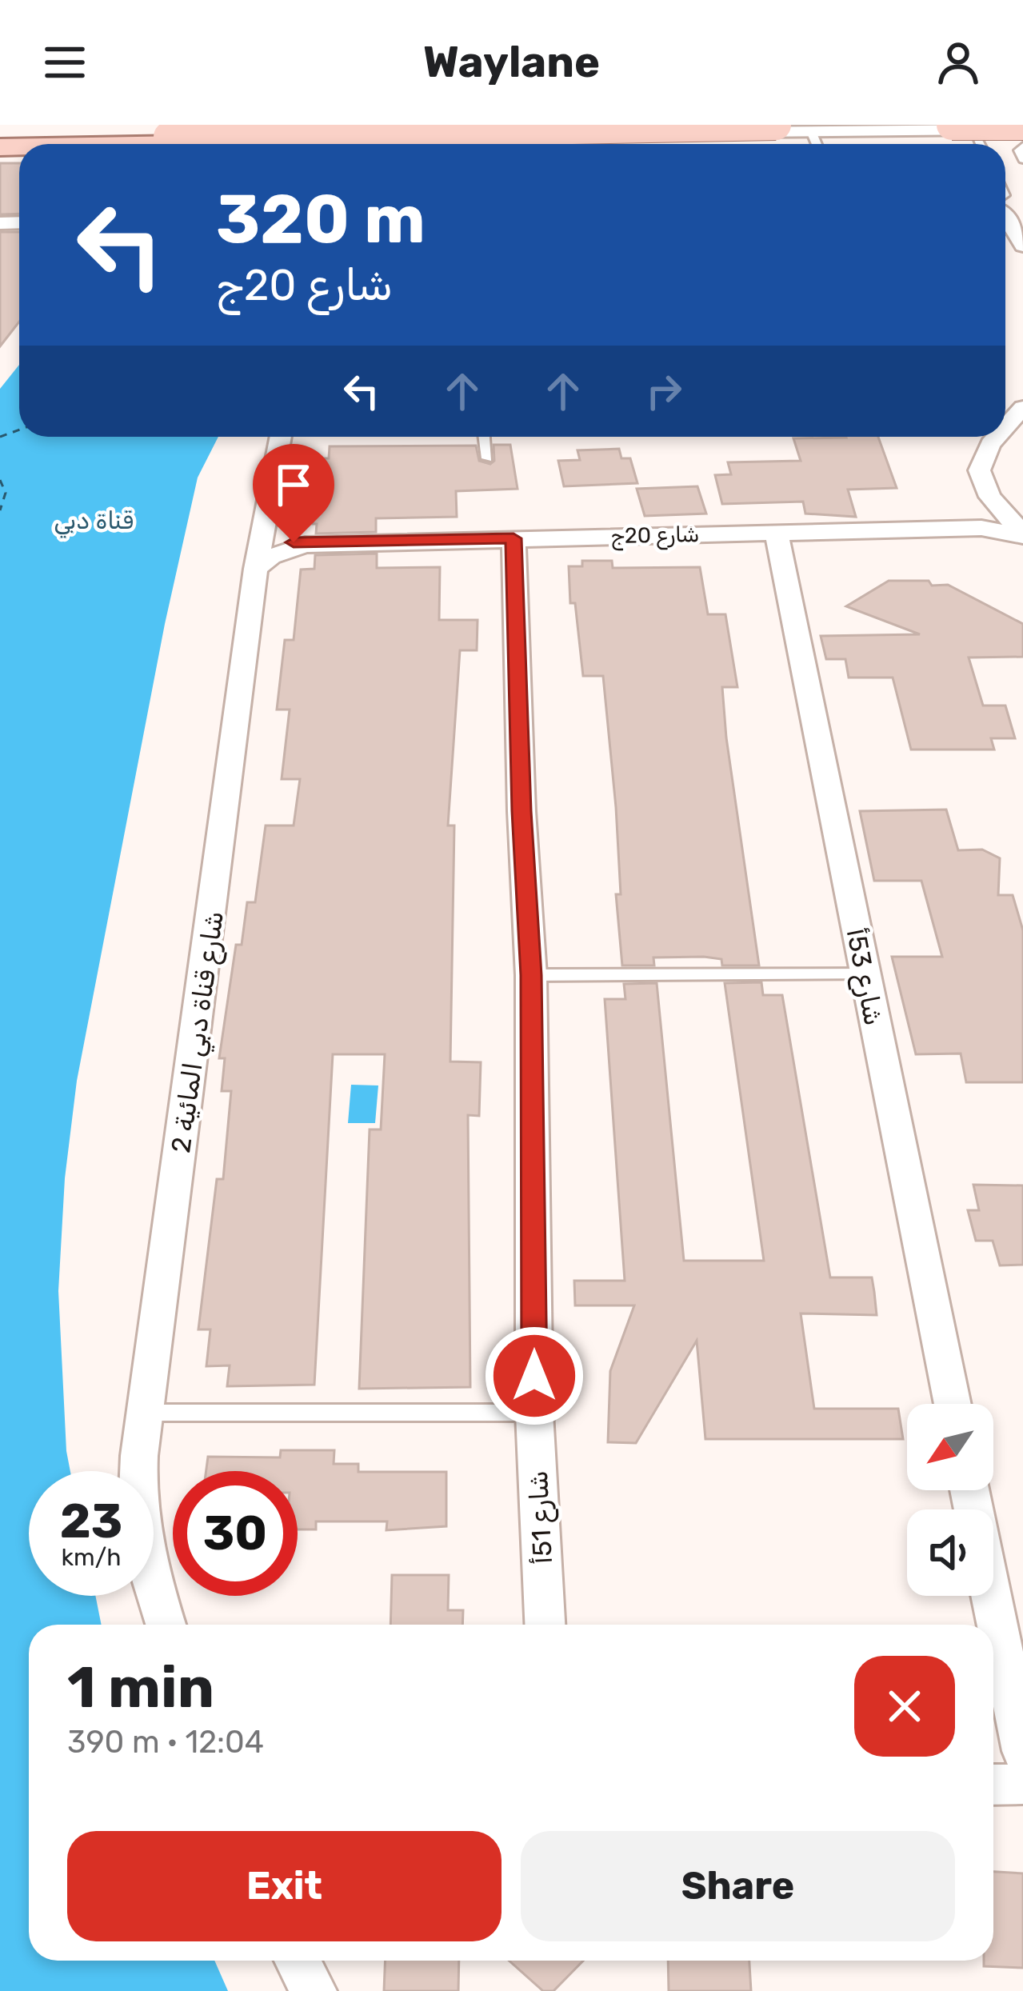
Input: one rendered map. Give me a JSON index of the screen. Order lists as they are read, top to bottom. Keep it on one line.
{"streets":{"street":["شارع 20ج","شارع 53أ","شارع قناة دبي المائية 2","شارع 51أ"]},"crossings":[["شارع 20ج","شارع 53أ"],["شارع 20ج","شارع قناة دبي المائية 2"],["شارع 20ج","شارع 51أ"]],"water":["قناة دبي"],"north":"bottom left","page":{"header":"Waylane","turn":["320 m","شارع 20ج"],"speed":"23 km/h","limit":"30","heading":["1 min","390 m · 12:04"],"buttons":["Exit","Share"]}}
